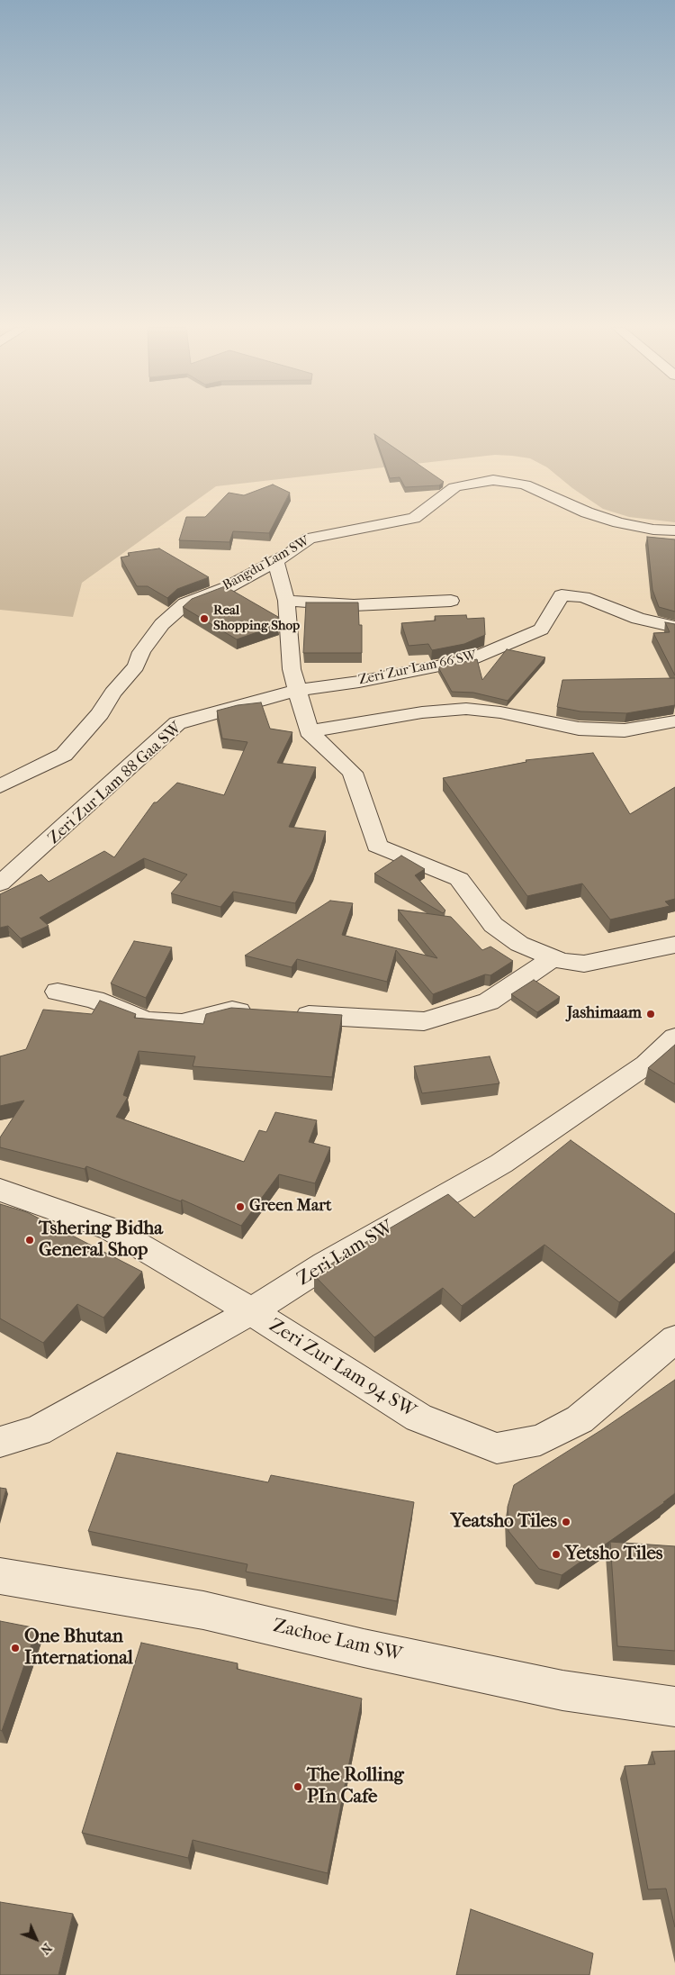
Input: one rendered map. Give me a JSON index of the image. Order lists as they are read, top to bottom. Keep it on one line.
{"streets":{"street":["Bangdu Lam SW","Zeri Zur Lam 66 SW","Zeri Zur Lam 88 Gaa SW","Zeri Lam SW","Zeri Zur Lam 94 SW","Zachoe Lam SW"]},"crossings":[["Zeri Zur Lam 66 SW","Zeri Zur Lam 88 Gaa SW"],["Zeri Lam SW","Zeri Zur Lam 94 SW"]],"places":["Real Shopping Shop","Jashimaam","Green Mart","Tshering Bidha General Shop","Yeatsho Tiles","Yetsho Tiles","One Bhutan International","The Rolling PIn Cafe"],"north":"bottom right"}
